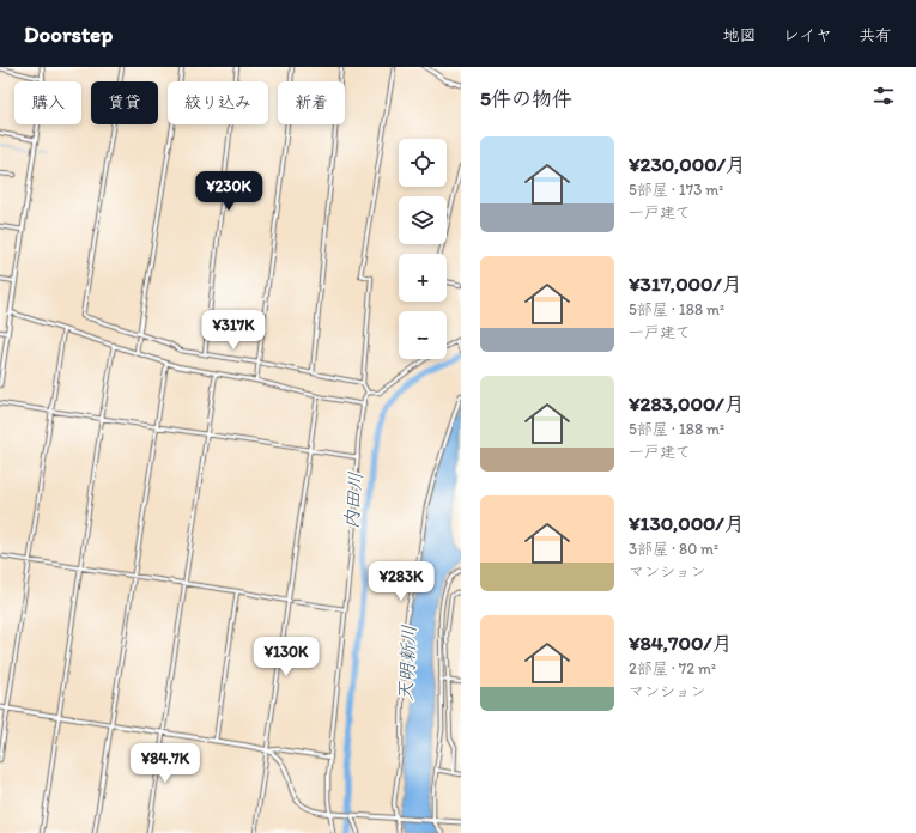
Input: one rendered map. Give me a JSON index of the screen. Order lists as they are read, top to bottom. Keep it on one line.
{"water":["内田川","天明新川"],"page":{"header":"Doorstep","nav":["地図","レイヤ","共有"],"heading":"5件の物件","chip":["購入","賃貸","絞り込み","新着"],"list":[{"name":"¥230,000/月","note":"5部屋 · 173 m² · 一戸建て"},{"name":"¥317,000/月","note":"5部屋 · 188 m² · 一戸建て"},{"name":"¥283,000/月","note":"5部屋 · 188 m² · 一戸建て"},{"name":"¥130,000/月","note":"3部屋 · 80 m² · マンション"},{"name":"¥84,700/月","note":"2部屋 · 72 m² · マンション"}],"map_buttons":["+","−"],"price":["¥230K","¥317K","¥283K","¥130K","¥84.7K"]}}
